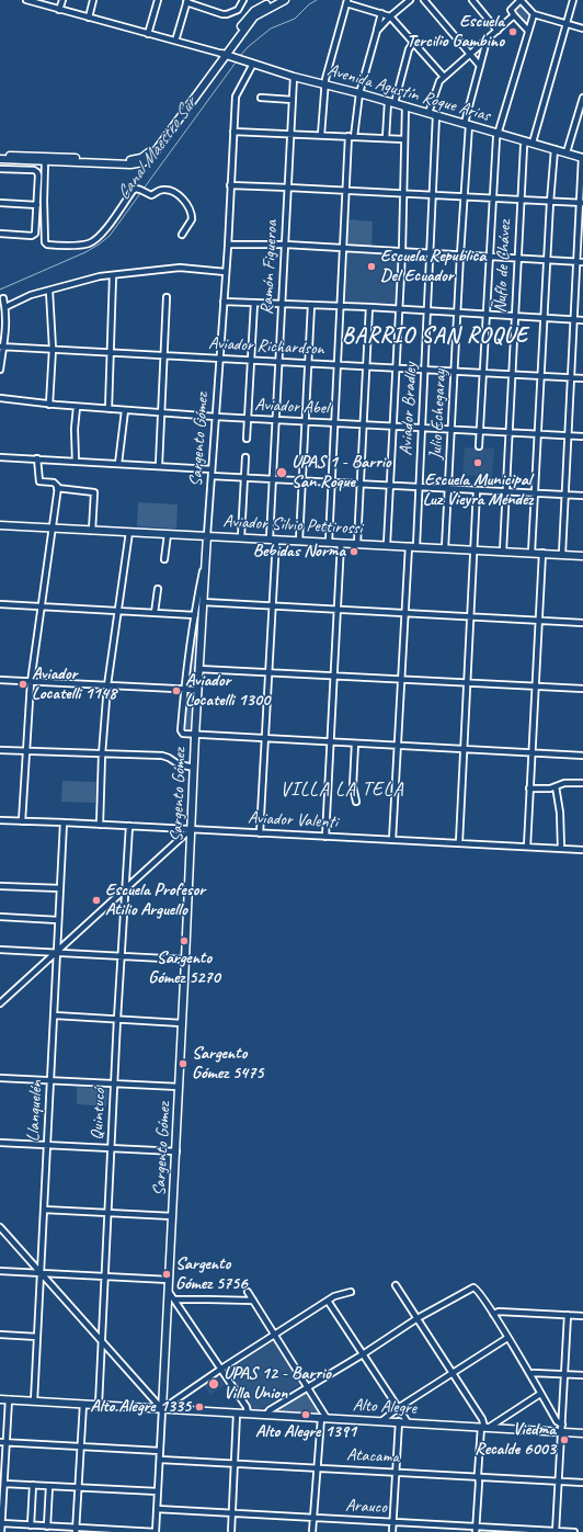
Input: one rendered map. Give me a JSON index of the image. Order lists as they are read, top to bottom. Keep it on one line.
{"streets":{"main road":["Avenida Agustín Roque Arias","Sargento Gómez","Aviador Silvio Pettirossi","Alto Alegre"],"street":["Ñuflo de Chávez","Ramón Figueroa","Aviador Richardson","Aviador Abel","Aviador Bradley","Julio Echegaray","Aviador Valenti","Llanquelén","Quintucó","Atacama","Arauco"]},"crossings":[["Avenida Agustín Roque Arias","Ñuflo de Chávez"],["Avenida Agustín Roque Arias","Ramón Figueroa"],["Avenida Agustín Roque Arias","Aviador Bradley"],["Avenida Agustín Roque Arias","Julio Echegaray"],["Avenida Agustín Roque Arias","Sargento Gómez"],["Ñuflo de Chávez","Aviador Richardson"],["Ñuflo de Chávez","Aviador Abel"],["Ñuflo de Chávez","Aviador Silvio Pettirossi"],["Ramón Figueroa","Aviador Richardson"],["Ramón Figueroa","Aviador Abel"],["Ramón Figueroa","Aviador Silvio Pettirossi"],["Ramón Figueroa","Aviador Valenti"],["Aviador Richardson","Aviador Bradley"],["Aviador Richardson","Julio Echegaray"],["Aviador Richardson","Sargento Gómez"],["Aviador Abel","Aviador Bradley"],["Aviador Abel","Julio Echegaray"],["Aviador Abel","Sargento Gómez"],["Aviador Bradley","Aviador Silvio Pettirossi"],["Julio Echegaray","Aviador Silvio Pettirossi"],["Sargento Gómez","Aviador Silvio Pettirossi"],["Sargento Gómez","Aviador Valenti"],["Sargento Gómez","Alto Alegre"],["Sargento Gómez","Atacama"],["Sargento Gómez","Arauco"],["Aviador Valenti","Llanquelén"],["Aviador Valenti","Quintucó"],["Llanquelén","Alto Alegre"],["Quintucó","Alto Alegre"]],"districts":["BARRIO SAN ROQUE","VILLA LA TELA"],"water":["Canal Maestro Sur"],"places":["Escuela Tercilio Gambino","Escuela Republica Del Ecuador","Escuela Municipal Luz Vieyra Méndez","UPAS 1 - Barrio San Roque","Bebidas Norma","Aviador Locatelli 1148","Aviador Locatelli 1300","Escuela Profesor Atilio Arguello","Sargento Gómez 5270","Sargento Gómez 5475","Sargento Gómez 5756","UPAS 12 - Barrio Villa Union","Alto Alegre 1335","Alto Alegre 1391","Viedma Recalde 6003"]}
